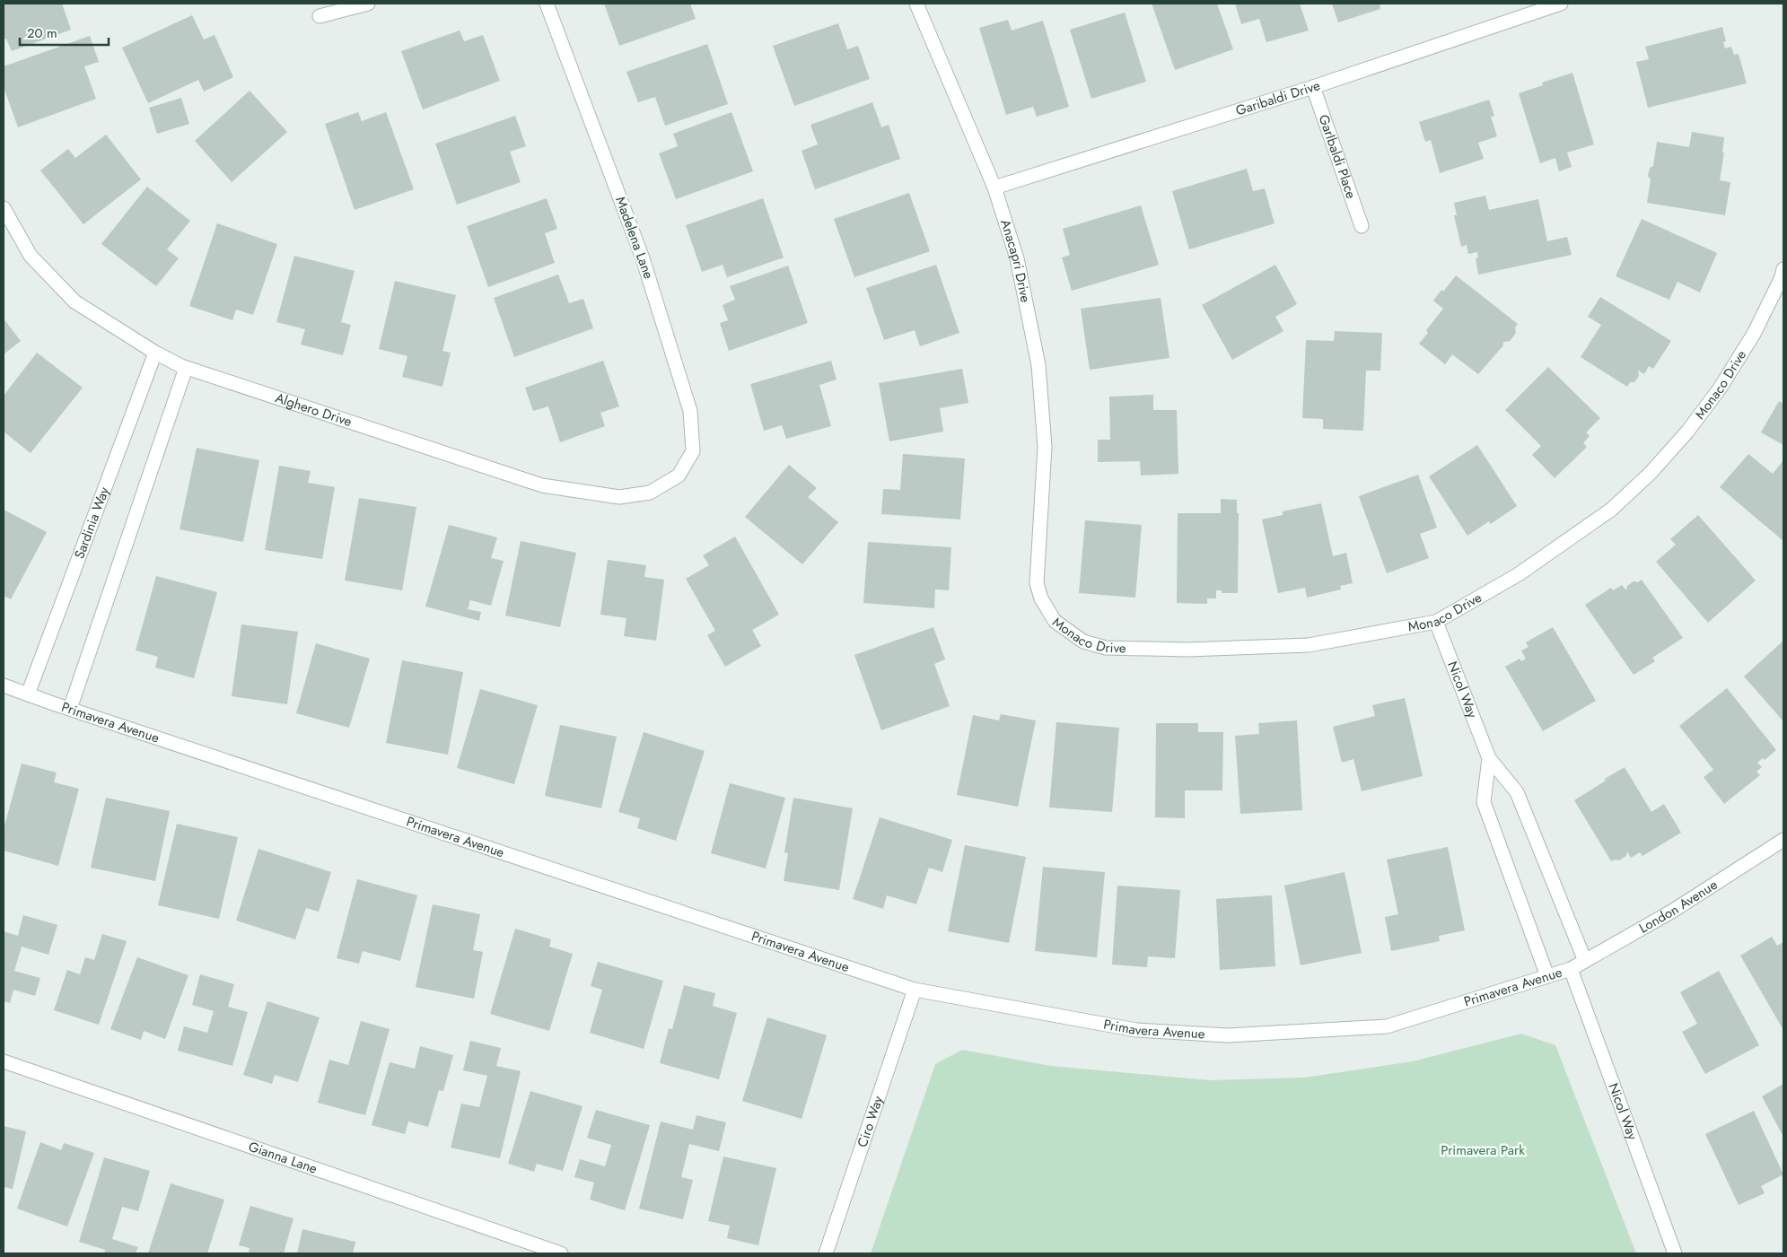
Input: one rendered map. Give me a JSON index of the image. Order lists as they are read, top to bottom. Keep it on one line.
{"streets":{"street":["Garibaldi Drive","GarIbaldi Place","Madelena Lane","Anacapri Drive","Monaco Drive","Alghero Drive","Sardinia Way","Nicol Way","Primavera Avenue","London Avenue","Ciro Way","Gianna Lane"]},"crossings":[["Garibaldi Drive","GarIbaldi Place"],["Garibaldi Drive","Anacapri Drive"],["Madelena Lane","Alghero Drive"],["Anacapri Drive","Monaco Drive"],["Monaco Drive","Nicol Way"],["Alghero Drive","Sardinia Way"],["Sardinia Way","Primavera Avenue"],["Nicol Way","Primavera Avenue"],["Nicol Way","London Avenue"],["Primavera Avenue","London Avenue"],["Primavera Avenue","Ciro Way"]],"parks":["Primavera Park"],"scale_bar":"20 m"}
